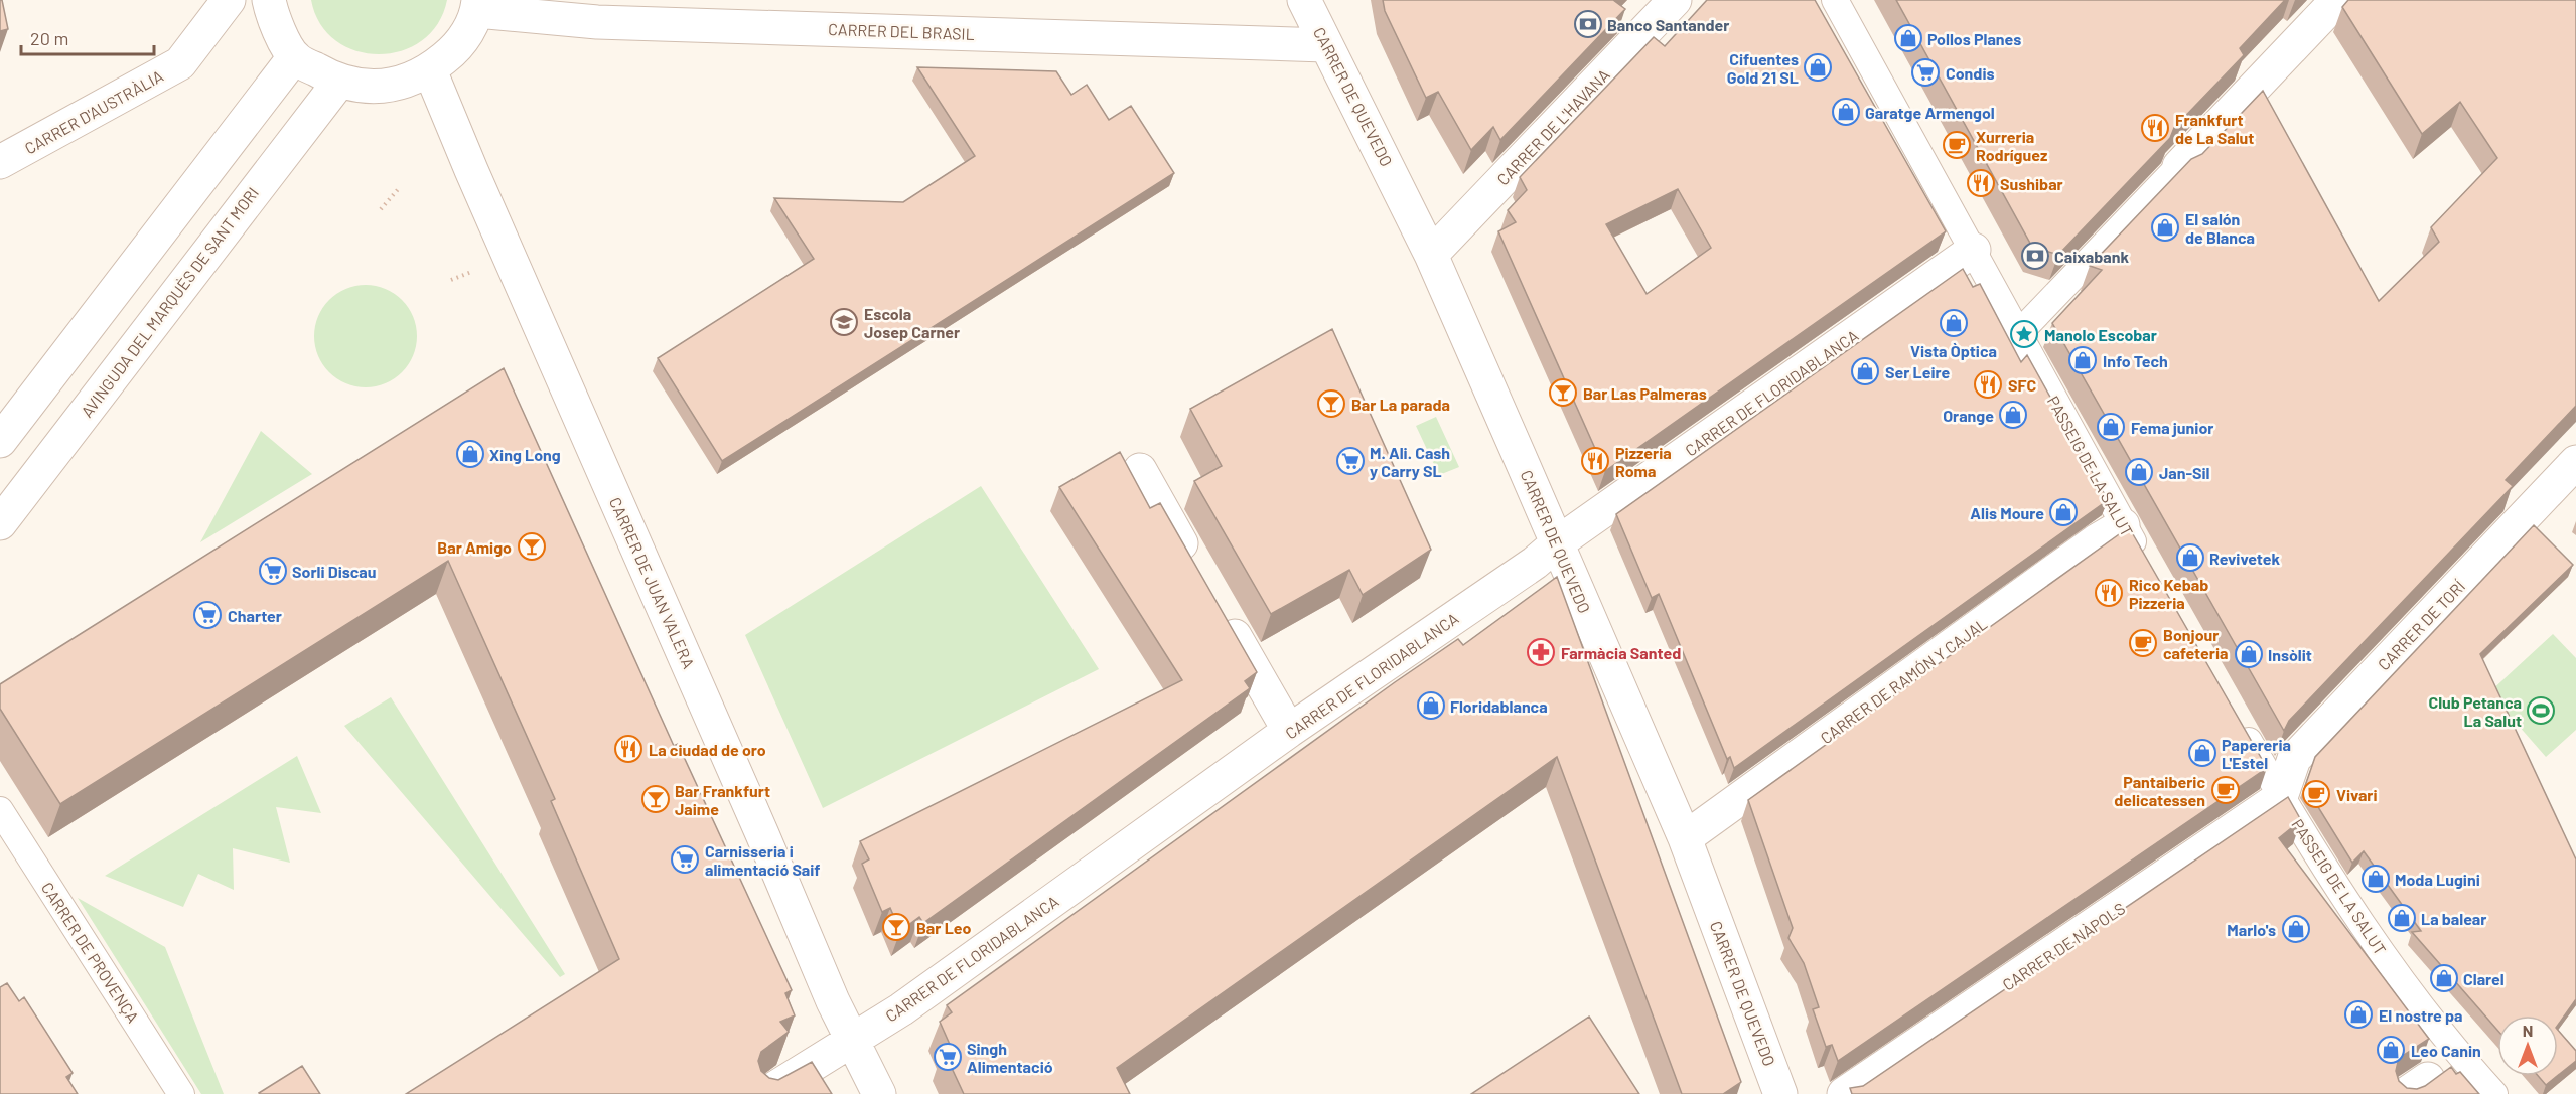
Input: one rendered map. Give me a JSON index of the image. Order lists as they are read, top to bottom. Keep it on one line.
{"streets":{"street":["CARRER DEL BRASIL","CARRER DE QUEVEDO","CARRER D'AUSTRÀLIA","CARRER DE L'HAVANA","AVINGUDA DEL MARQUÈS DE SANT MORI","CARRER DE FLORIDABLANCA","PASSEIG DE LA SALUT","CARRER DE JUAN VALERA","CARRER DE TORÍ","CARRER DE RAMÓN Y CAJAL","CARRER DE NÀPOLS","CARRER DE PROVENÇA"]},"crossings":[["CARRER DEL BRASIL","CARRER DE QUEVEDO"],["CARRER DE QUEVEDO","CARRER DE L'HAVANA"],["CARRER DE QUEVEDO","CARRER DE FLORIDABLANCA"],["CARRER DE QUEVEDO","CARRER DE RAMÓN Y CAJAL"],["CARRER DE FLORIDABLANCA","PASSEIG DE LA SALUT"],["CARRER DE FLORIDABLANCA","CARRER DE JUAN VALERA"],["PASSEIG DE LA SALUT","CARRER DE TORÍ"],["PASSEIG DE LA SALUT","CARRER DE RAMÓN Y CAJAL"],["PASSEIG DE LA SALUT","CARRER DE NÀPOLS"],["CARRER DE TORÍ","CARRER DE NÀPOLS"]],"places":{"bank":["Banco Santander","Caixabank"],"shop":["Pollos Planes","Cifuentes Gold 21 SL","Garatge Armengol","El salón de Blanca","Vista Òptica","Info Tech","Ser Leire","Orange","Fema junior","Xing Long","Jan-Sil","Alis Moure","Revivetek","Insòlit","Floridablanca","Papereria L'Estel","Moda Lugini","La balear","Marlo's","Clarel","El nostre pa","Leo Canin"],"supermarket":["Condis","M. Ali. Cash y Carry SL","Sorli Discau","Charter","Carnisseria i alimentació Saif","Singh Alimentació"],"restaurant":["Frankfurt de La Salut","Sushibar","SFC","Pizzeria Roma","Rico Kebab Pizzeria","La ciudad de oro"],"cafe":["Xurreria Rodríguez","Bonjour cafeteria","Pantaiberic delicatessen","Vivari"],"school or university":["Escola Josep Carner"],"place":["Manolo Escobar"],"bar":["Bar Las Palmeras","Bar La parada","Bar Amigo","Bar Frankfurt Jaime","Bar Leo"],"pharmacy":["Farmàcia Santed"],"sports":["Club Petanca La Salut"]},"scale_bar":"20 m","north":"top"}
